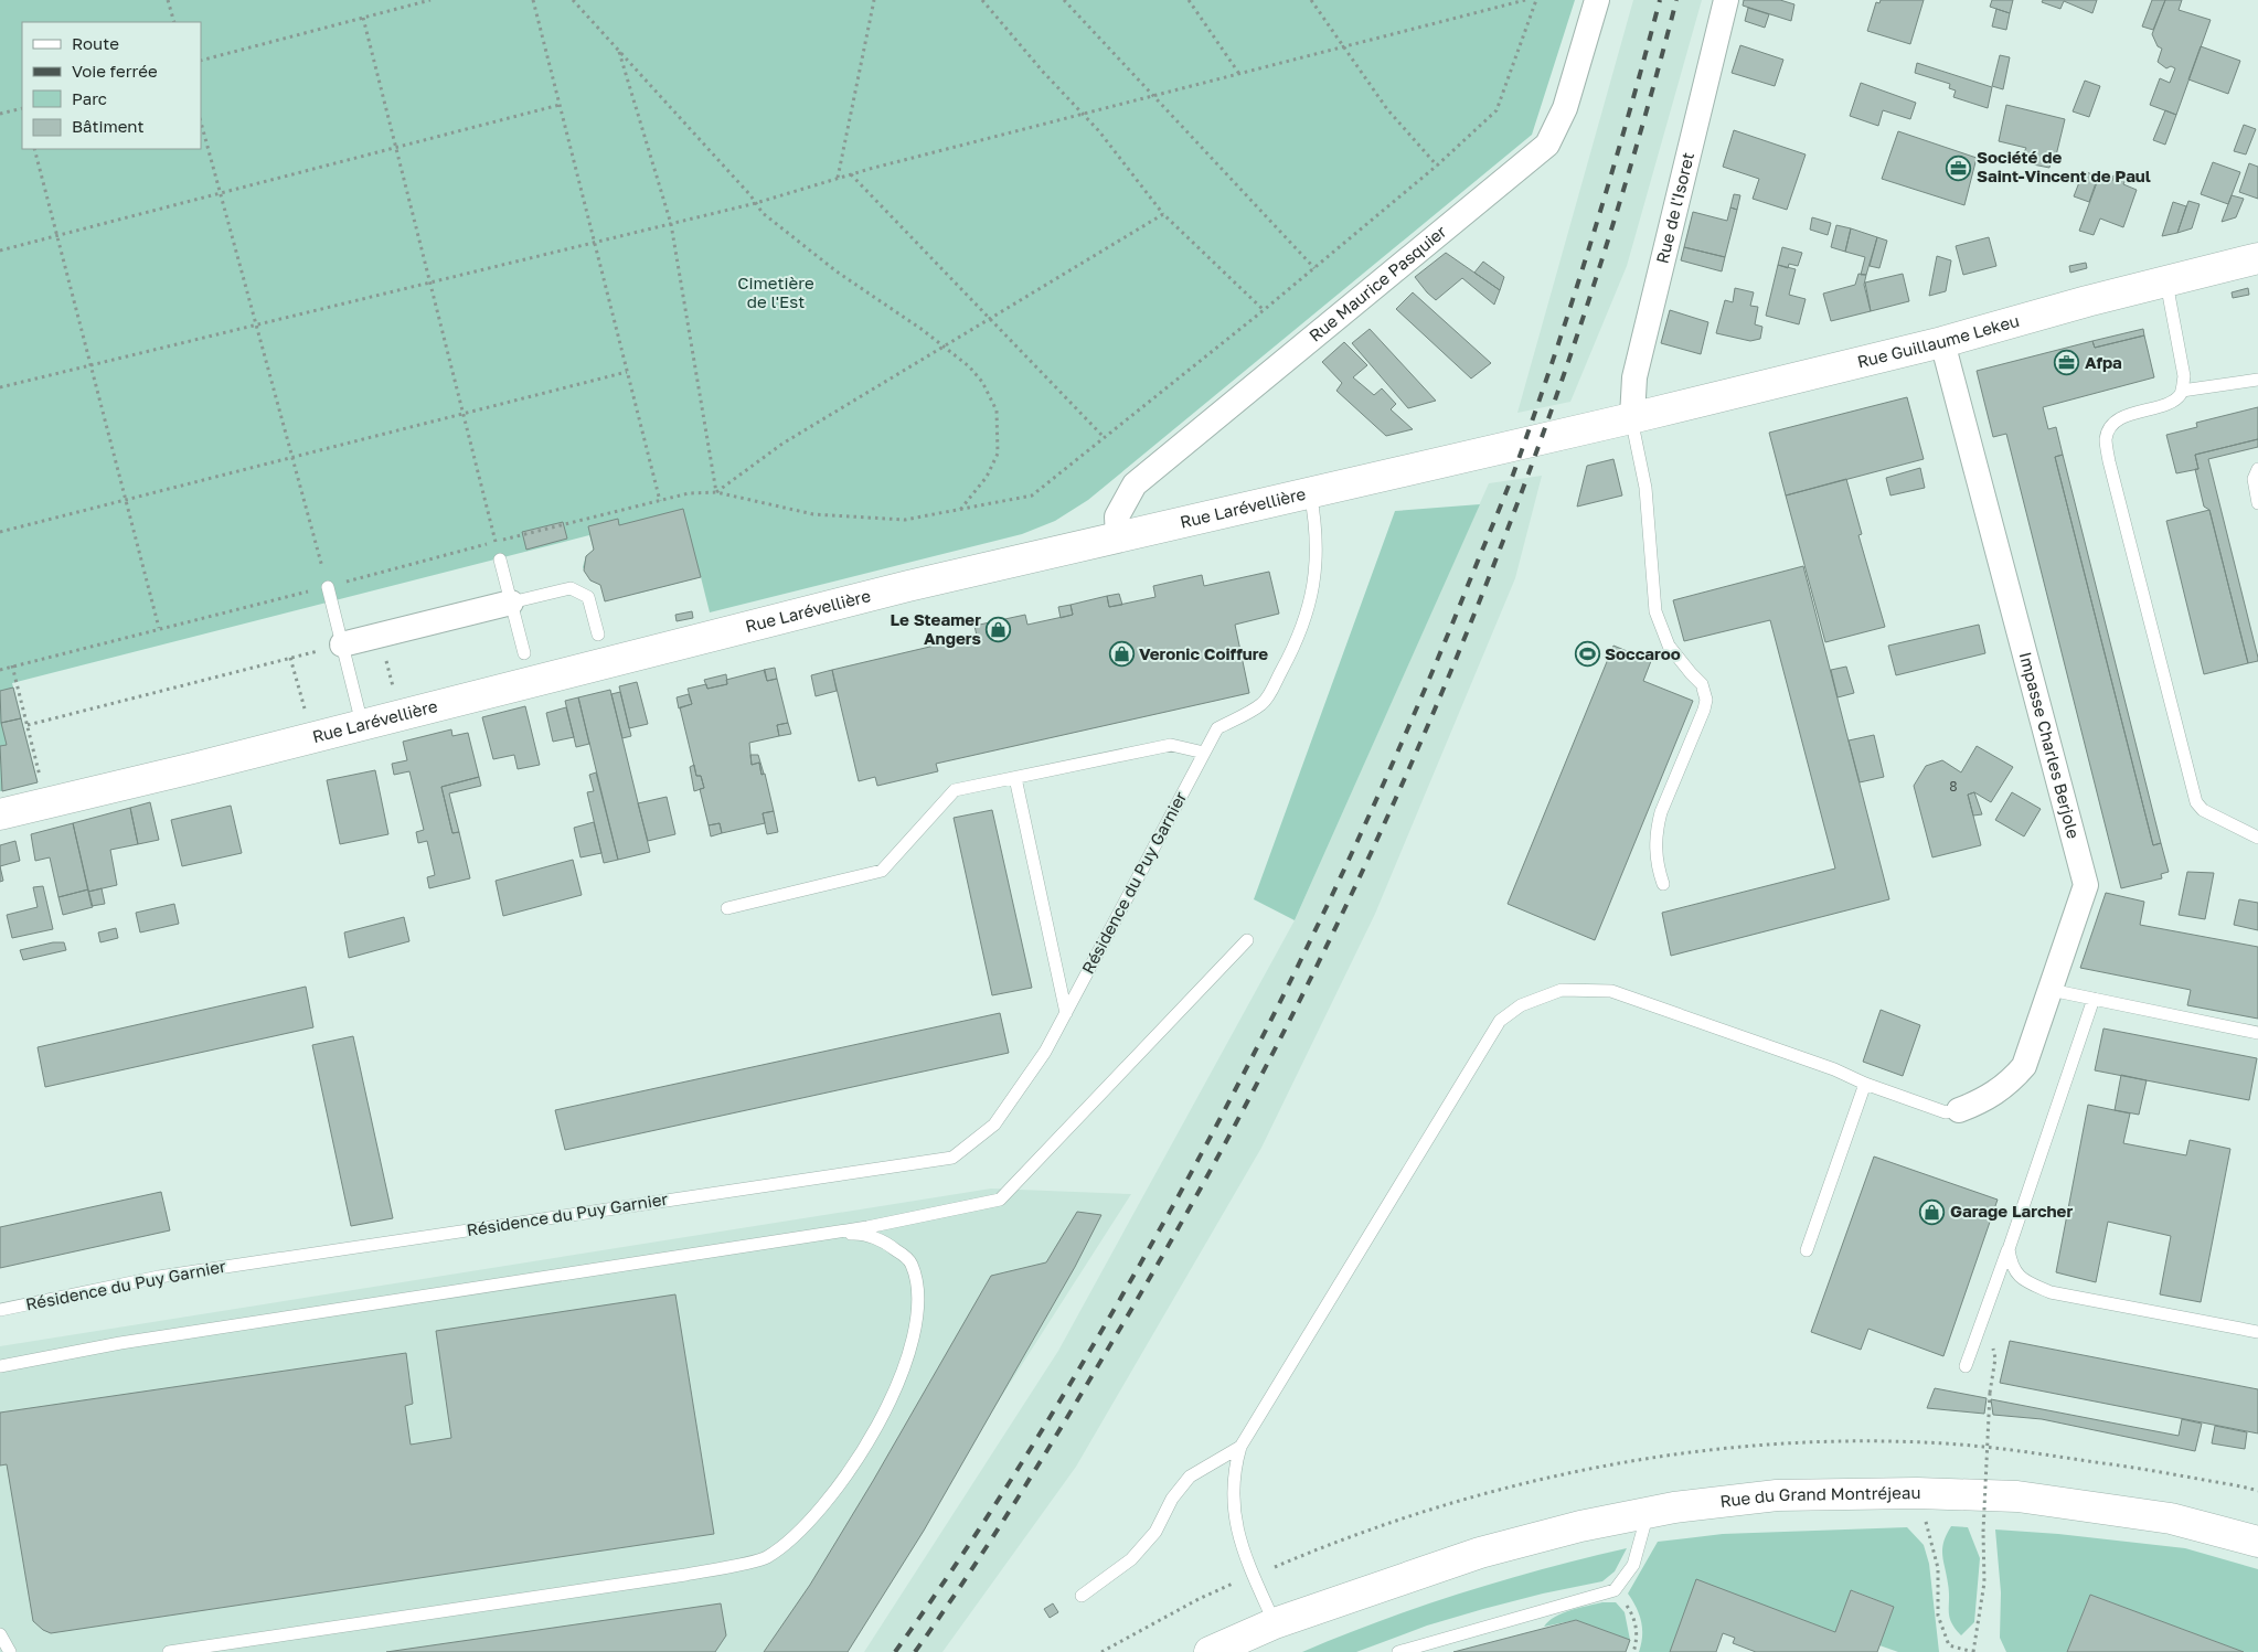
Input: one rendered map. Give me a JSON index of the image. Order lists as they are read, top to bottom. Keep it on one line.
{"streets":{"street":["Rue de l'Isoret","Rue Maurice Pasquier","Rue Guillaume Lekeu","Rue Larévellière","Impasse Charles Berjole","Rue du Grand Montréjeau"],"lane":["Résidence du Puy Garnier"]},"crossings":[["Rue de l'Isoret","Rue Guillaume Lekeu"],["Rue de l'Isoret","Rue Larévellière"],["Rue Maurice Pasquier","Rue Larévellière"],["Rue Guillaume Lekeu","Rue Larévellière"],["Rue Guillaume Lekeu","Impasse Charles Berjole"],["Rue Larévellière","Résidence du Puy Garnier"]],"parks":["Cimetière de l'Est"],"places":{"office":["Société de Saint-Vincent de Paul","Afpa"],"shop":["Le Steamer Angers","Veronic Coiffure","Garage Larcher"],"sports":["Soccaroo"]},"house_numbers":["8"],"legend":["Route","Voie ferrée","Parc","Bâtiment"]}
